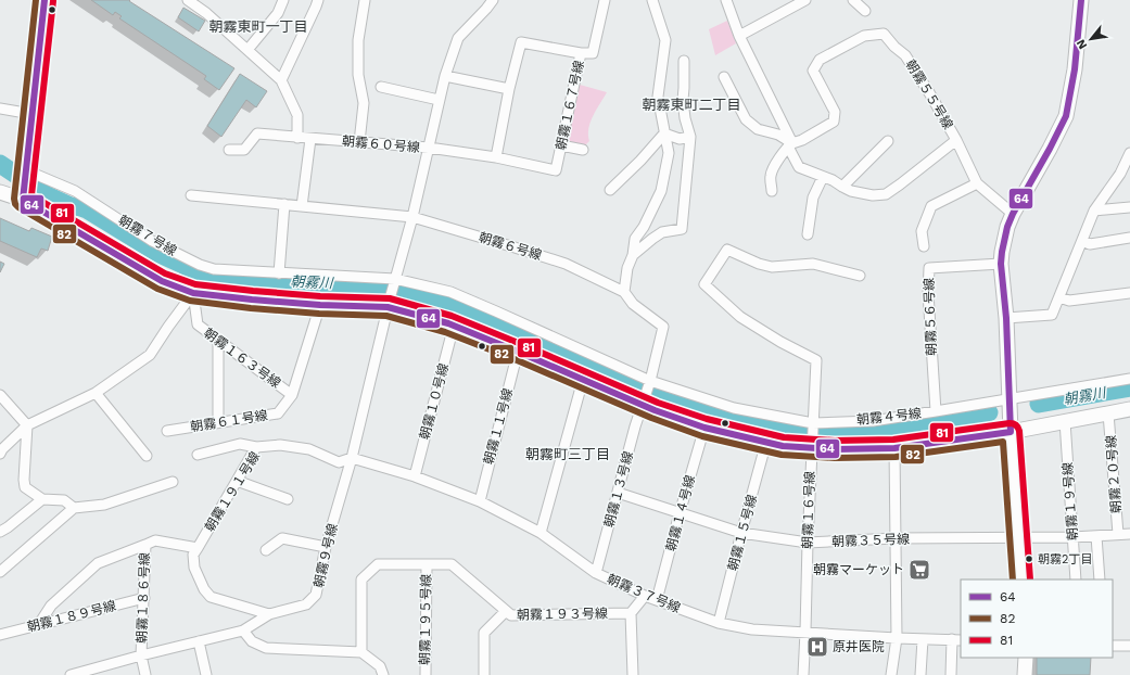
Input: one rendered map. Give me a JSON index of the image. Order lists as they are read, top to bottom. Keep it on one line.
{"streets":{"street":["朝霧５５号線","朝霧１６７号線","朝霧６０号線","朝霧７号線","朝霧６号線","朝霧５６号線","朝霧１６３号線","朝霧１０号線","朝霧４号線","朝霧６１号線","朝霧１１号線","朝霧２０号線","朝霧１３号線","朝霧１９１号線","朝霧１９号線","朝霧１６号線","朝霧１４号線","朝霧１５号線","朝霧３５号線","朝霧９号線","朝霧３７号線","朝霧１８６号線","朝霧１９３号線","朝霧１８９号線","朝霧１９５号線"]},"crossings":[["朝霧１６７号線","朝霧６０号線"],["朝霧６０号線","朝霧７号線"],["朝霧６０号線","朝霧６号線"],["朝霧６０号線","朝霧４号線"],["朝霧６０号線","朝霧９号線"],["朝霧７号線","朝霧４号線"],["朝霧６号線","朝霧４号線"],["朝霧６号線","朝霧１３号線"],["朝霧５６号線","朝霧４号線"],["朝霧１６３号線","朝霧６１号線"],["朝霧１０号線","朝霧３７号線"],["朝霧４号線","朝霧１３号線"],["朝霧４号線","朝霧１６号線"],["朝霧１１号線","朝霧３７号線"],["朝霧２０号線","朝霧３５号線"],["朝霧１３号線","朝霧３５号線"],["朝霧１３号線","朝霧３７号線"],["朝霧１９１号線","朝霧９号線"],["朝霧１９１号線","朝霧３７号線"],["朝霧１９号線","朝霧３５号線"],["朝霧１６号線","朝霧３５号線"],["朝霧１６号線","朝霧３７号線"],["朝霧１４号線","朝霧３５号線"],["朝霧１４号線","朝霧３７号線"],["朝霧１５号線","朝霧３５号線"],["朝霧１５号線","朝霧３７号線"],["朝霧９号線","朝霧３７号線"],["朝霧９号線","朝霧１８６号線"],["朝霧１８６号線","朝霧１８９号線"],["朝霧１９３号線","朝霧１９５号線"]],"districts":["朝霧東町一丁目","朝霧東町二丁目","朝霧町三丁目"],"water":["朝霧川"],"places":{"other":["朝霧2丁目"],"supermarket":["朝霧マーケット"],"hospital":["原井医院"]},"lines":["transit line 64","transit line 82","transit line 81"],"legend":["64","82","81"],"north":"bottom left"}
